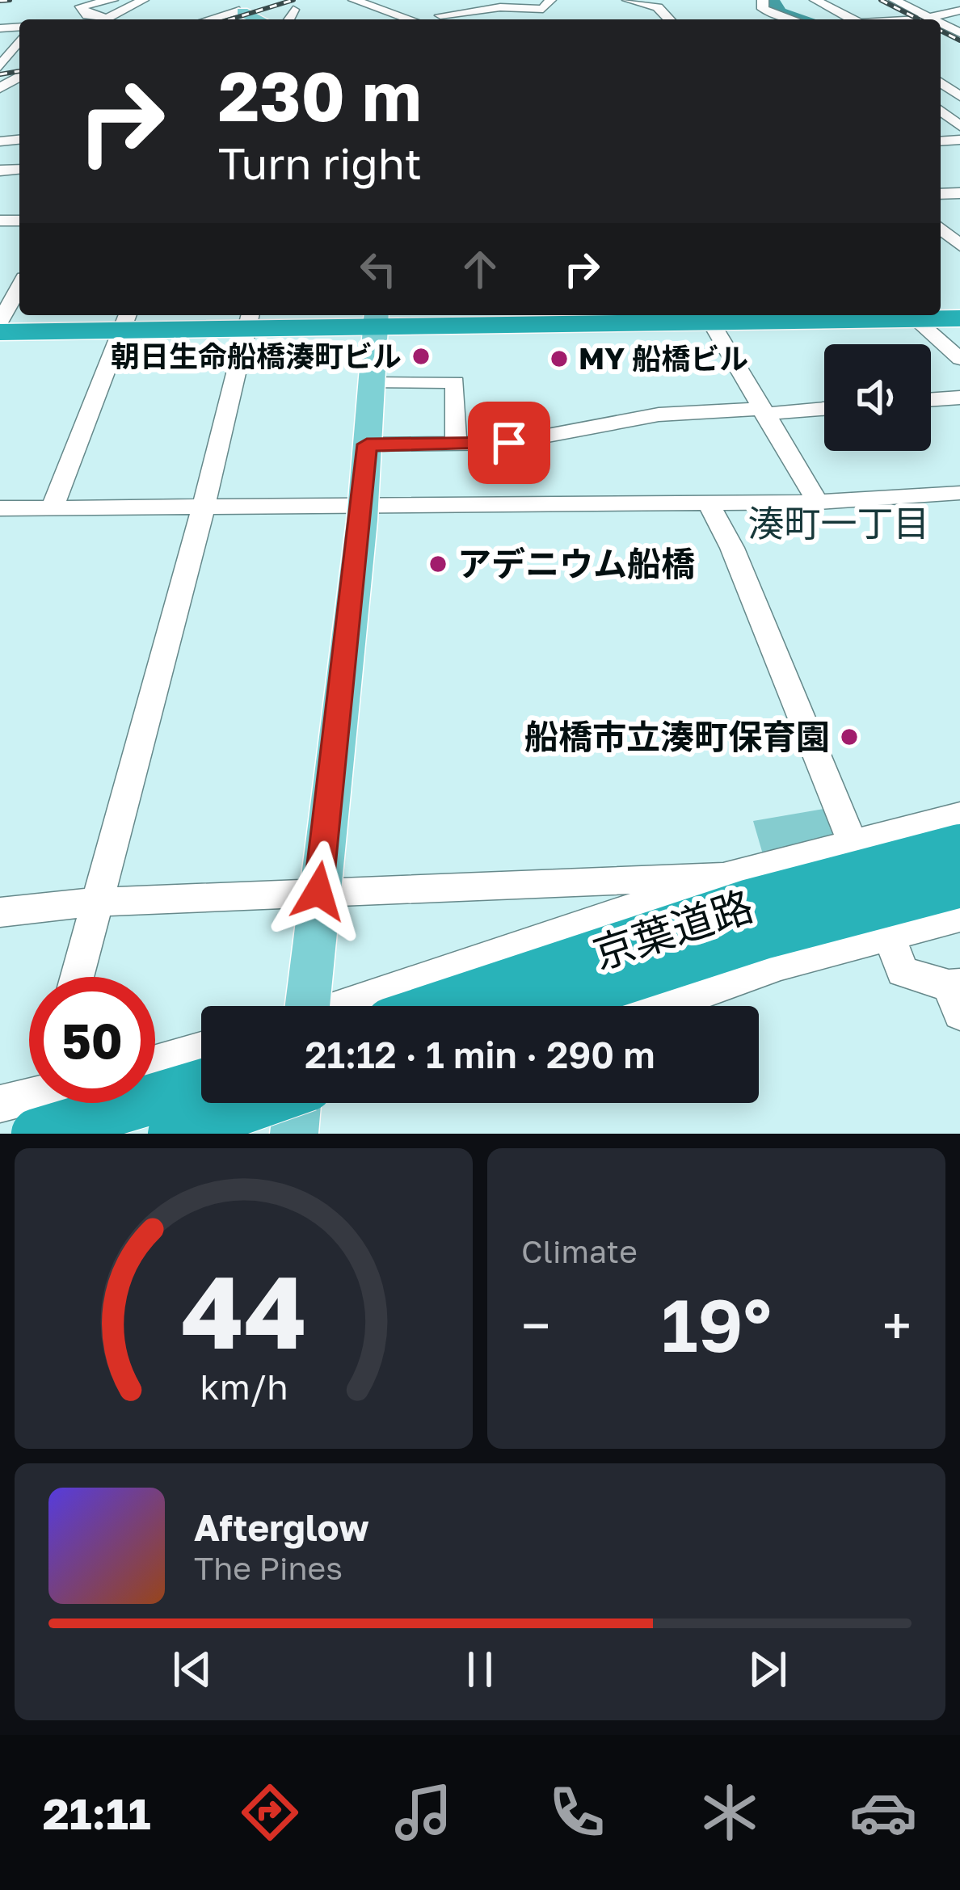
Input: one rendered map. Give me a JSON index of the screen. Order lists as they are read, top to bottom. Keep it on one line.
{"streets":{"highway":["京葉道路"]},"districts":["湊町一丁目"],"places":["朝日生命船橋湊町ビル","MY 船橋ビル","アデニウム船橋","船橋市立湊町保育園"],"page":{"turn":["230 m","Turn right"],"limit":"50","trip":"21:12 · 1 min · 290 m","tile":"Climate","heat":["−","19°","+"],"song":["Afterglow","The Pines"],"tabs":"21:11","gauge":["44","km/h"]}}
